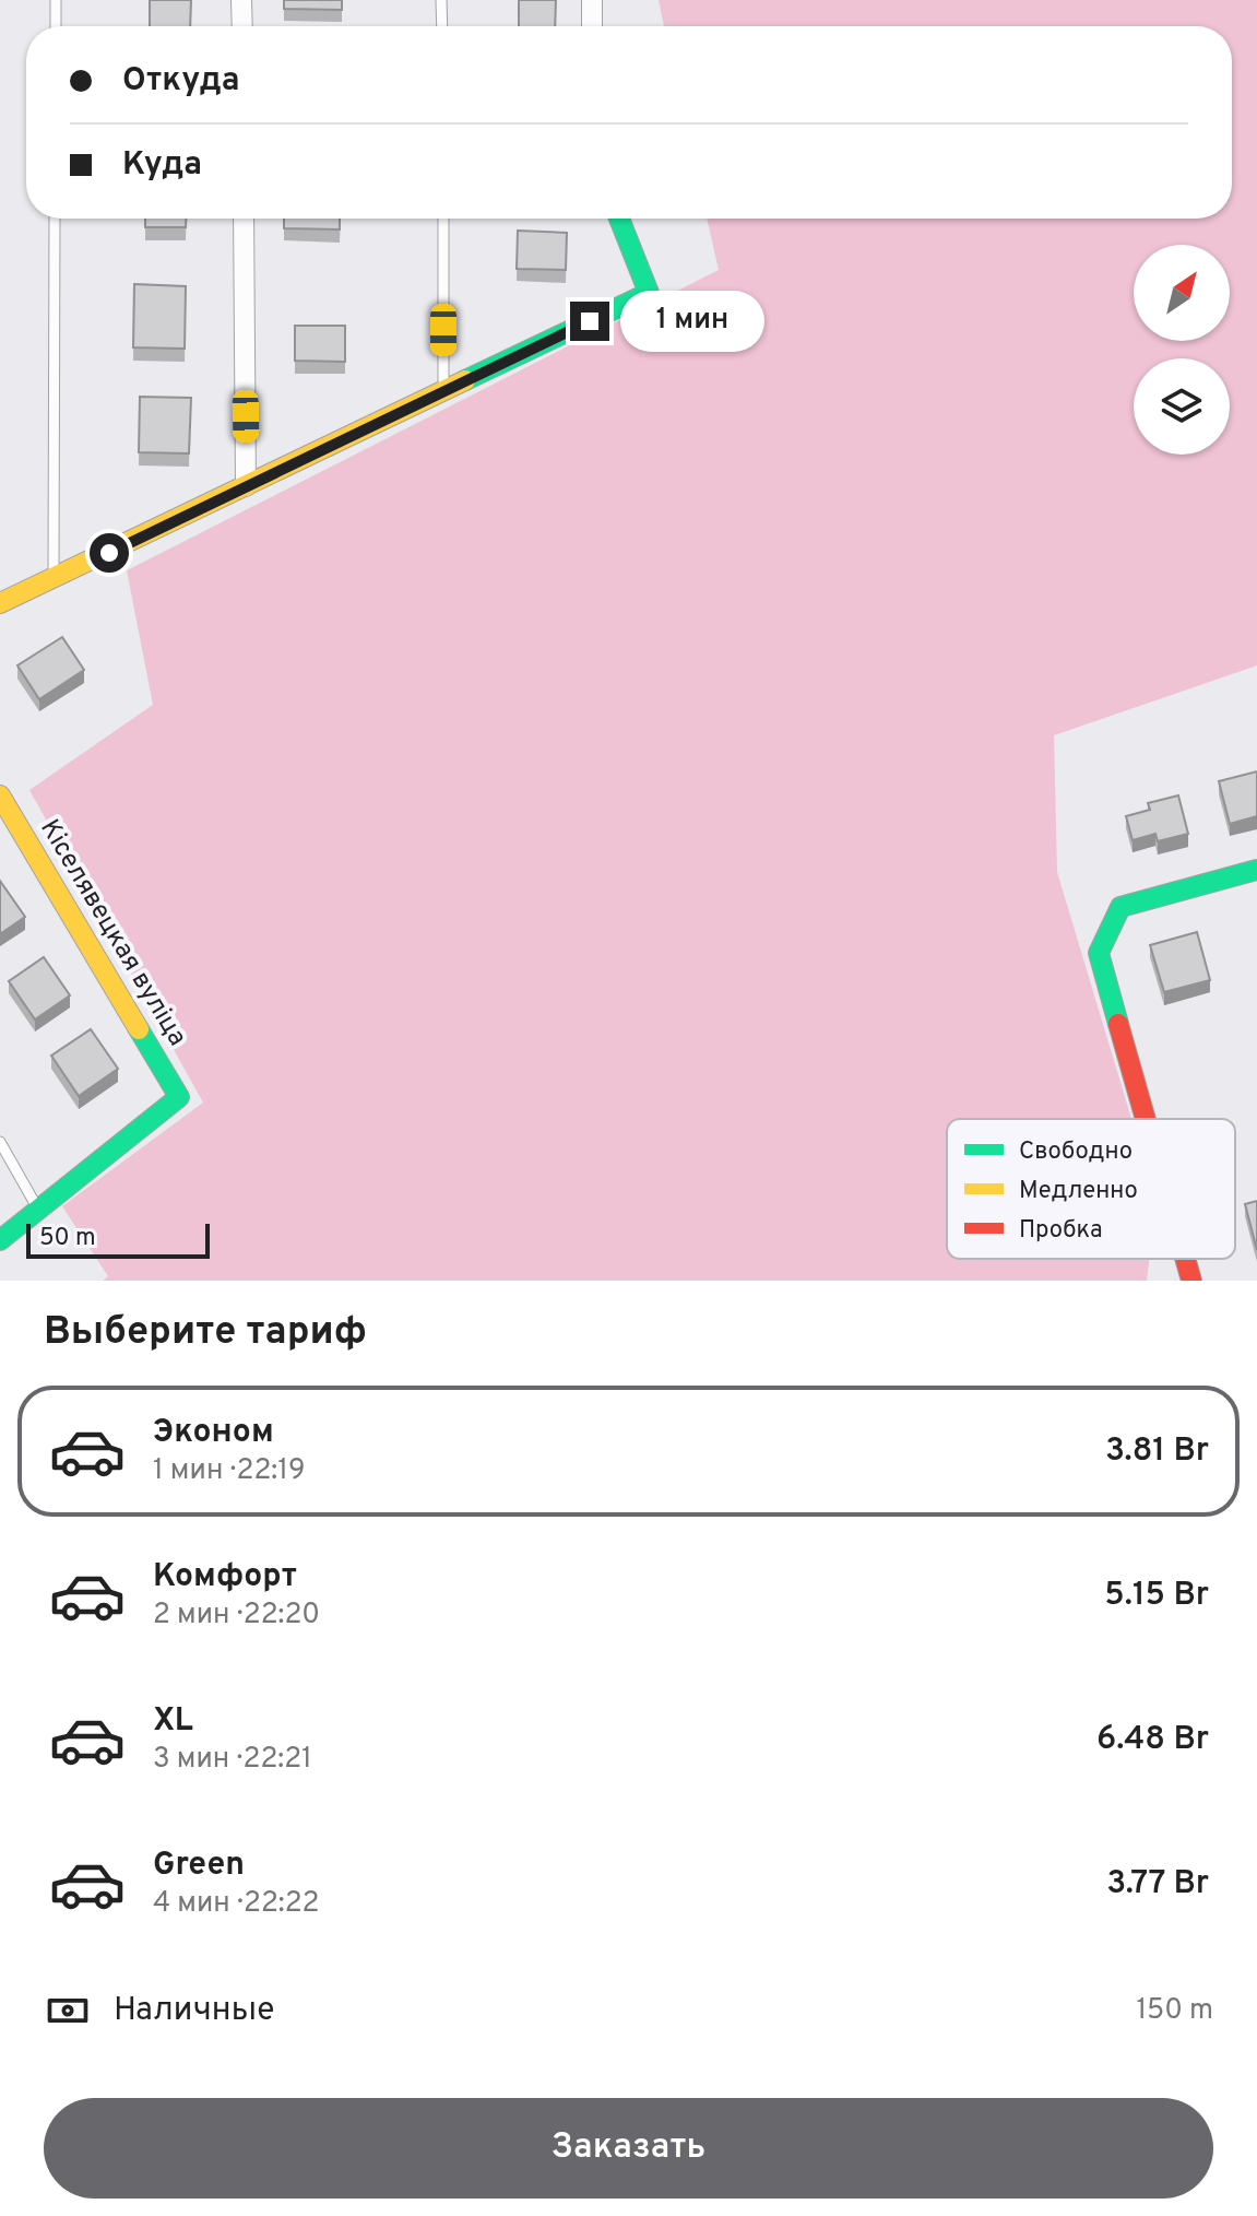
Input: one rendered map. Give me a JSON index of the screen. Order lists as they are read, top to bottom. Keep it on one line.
{"streets":{"street":["Кіселявецкая вуліца"]},"legend":["Свободно","Медленно","Пробка"],"scale_bar":"50 m","north":"top right","page":{"banner":["Откуда","Куда"],"bubble":"1 мин","scale":"50 m","heading":"Выберите тариф","list":[{"name":"Эконом","note":"1 мин · 22:19","value":"3.81 Br"},{"name":"Комфорт","note":"2 мин · 22:20","value":"5.15 Br"},{"name":"XL","note":"3 мин · 22:21","value":"6.48 Br"},{"name":"Green","note":"4 мин · 22:22","value":"3.77 Br"}],"pay":["Наличные","150 m"],"buttons":"Заказать"}}
